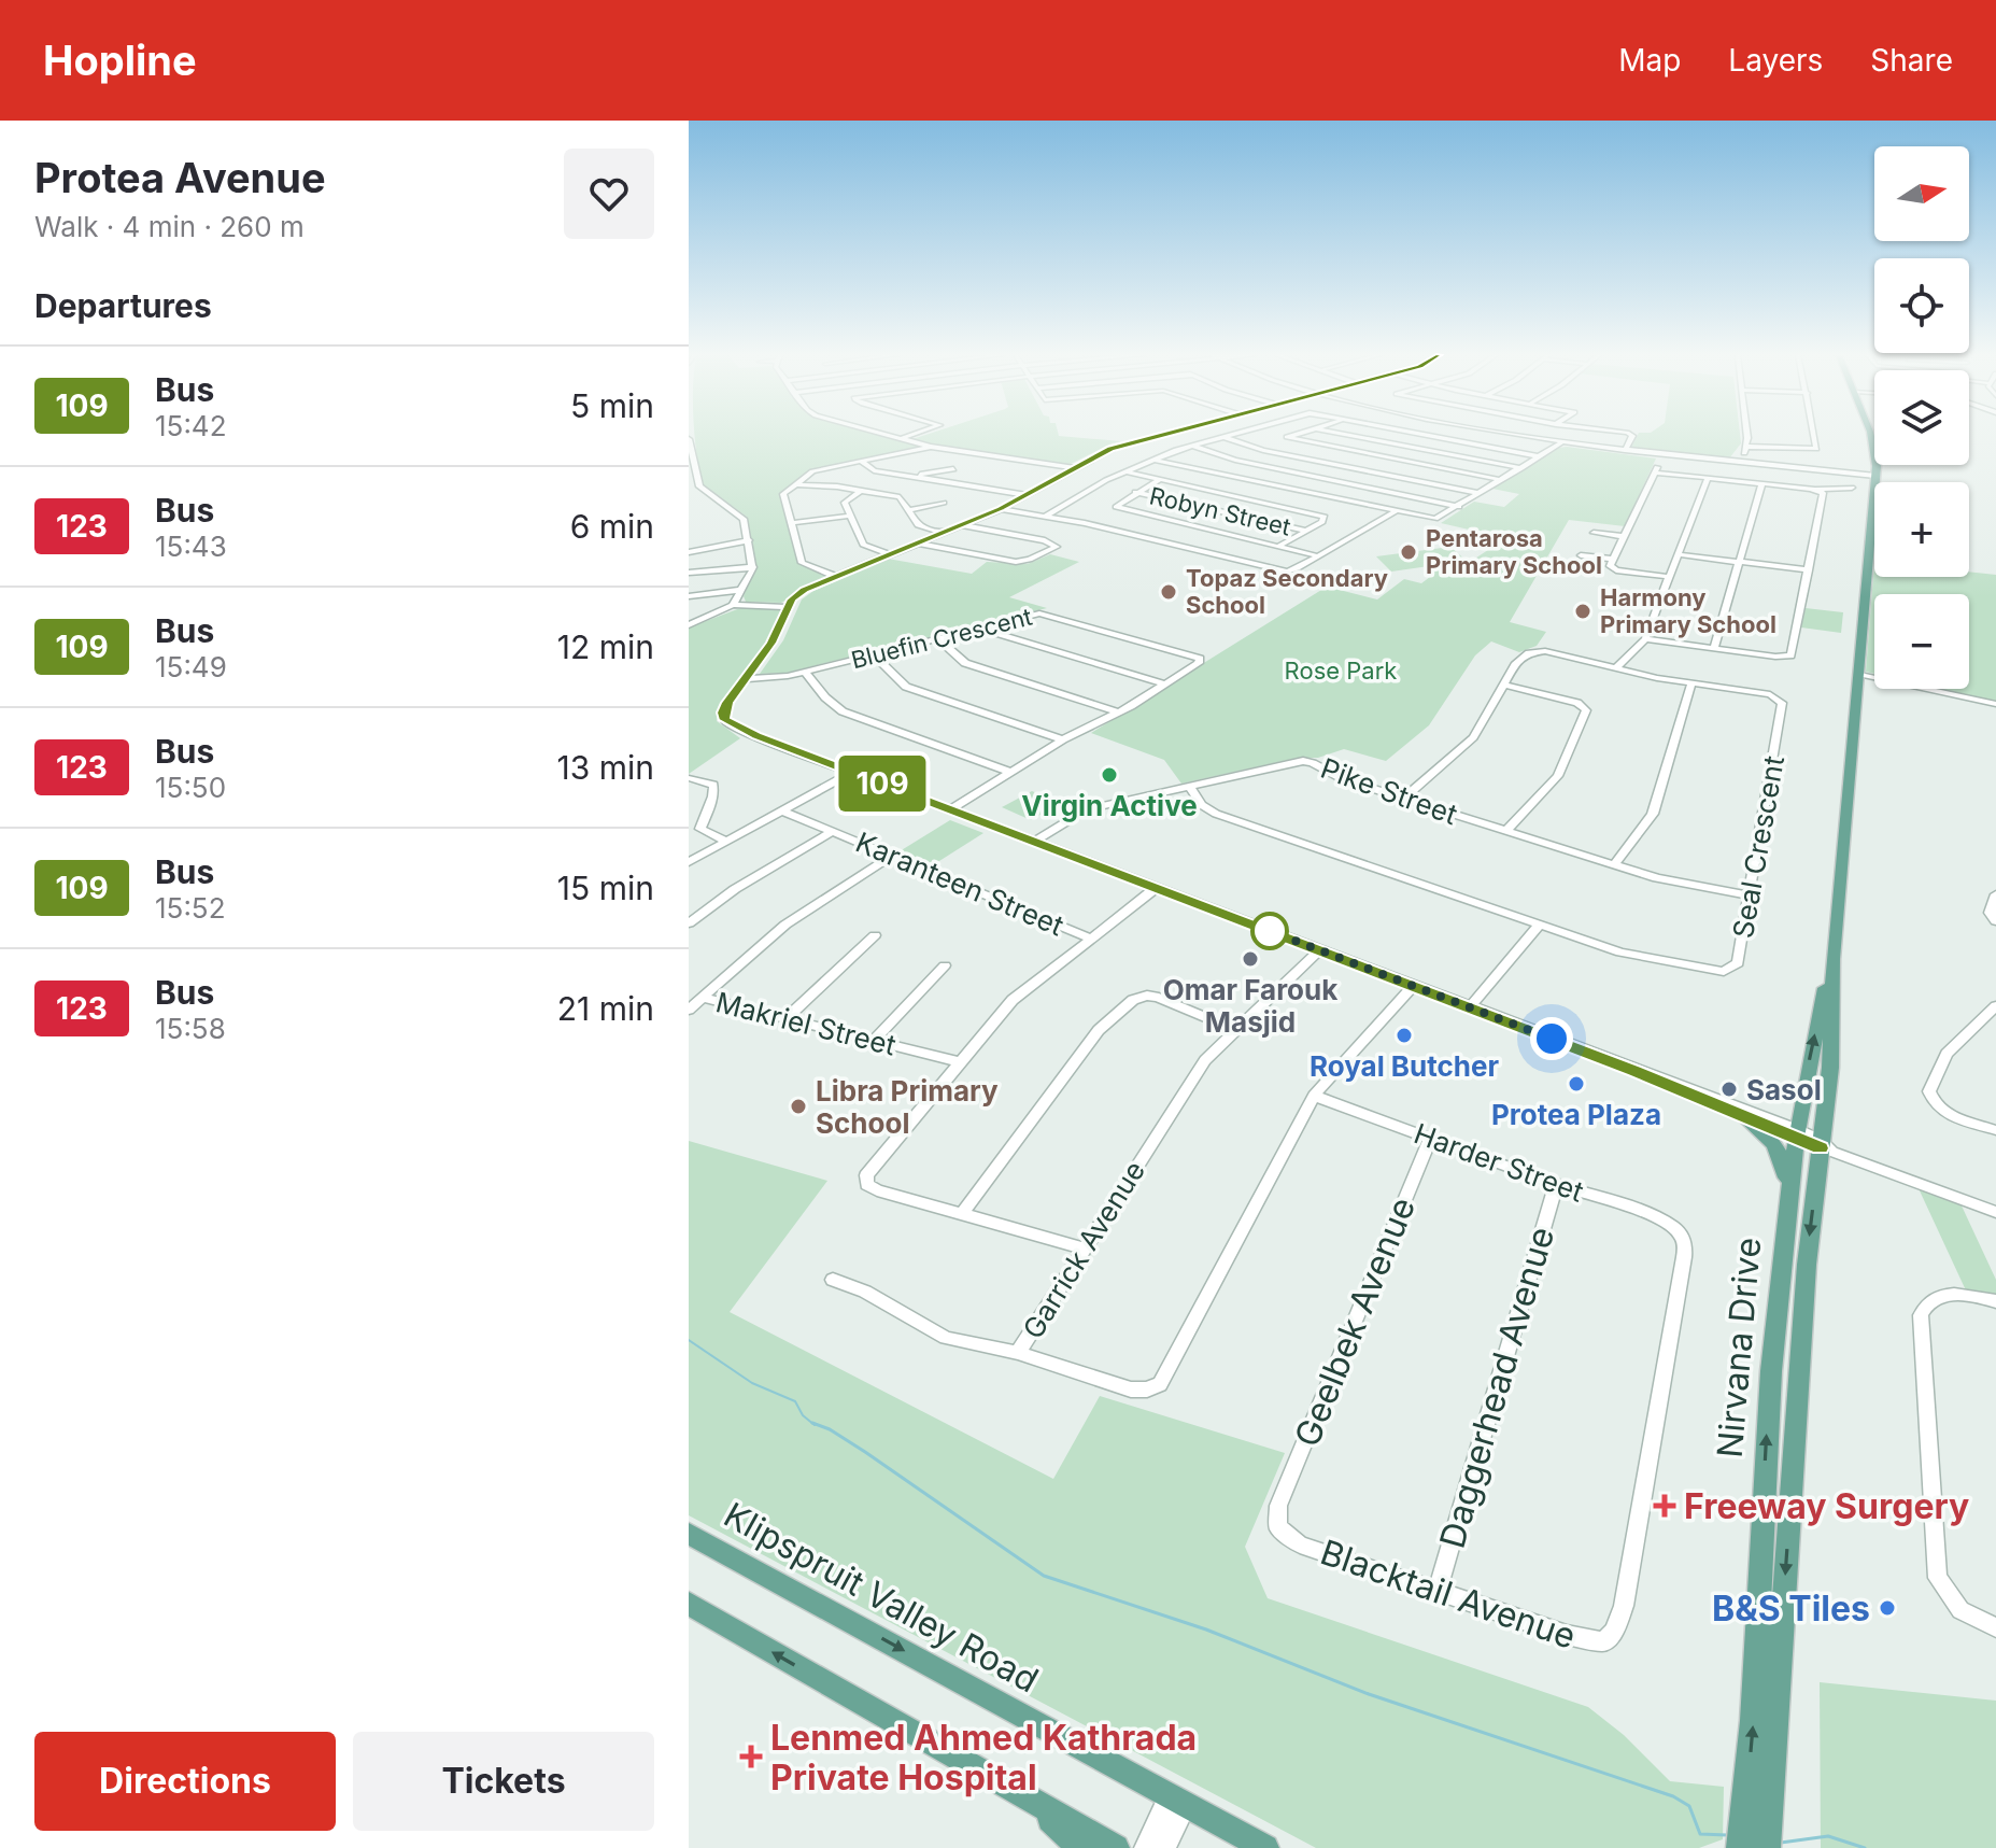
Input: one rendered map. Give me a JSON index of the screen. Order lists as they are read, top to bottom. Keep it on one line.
{"streets":{"main road":["Nirvana Drive","Klipspruit Valley Road"],"street":["Robyn Street","Bluefin Crescent","Pike Street","Seal Crescent","Karanteen Street","Makriel Street","Harder Street","Garrick Avenue","Geelbek Avenue","Daggerhead Avenue","Blacktail Avenue"]},"crossings":[["Pike Street","Seal Crescent"],["Harder Street","Garrick Avenue"],["Harder Street","Geelbek Avenue"],["Harder Street","Daggerhead Avenue"],["Harder Street","Blacktail Avenue"],["Geelbek Avenue","Blacktail Avenue"],["Daggerhead Avenue","Blacktail Avenue"]],"parks":["Rose Park"],"places":{"other":["Pentarosa Primary School","Topaz Secondary School","Harmony Primary School","Virgin Active","Omar Farouk Masjid","Royal Butcher","Protea Plaza","Sasol","Libra Primary School","B&S Tiles"],"health":["Freeway Surgery","Lenmed Ahmed Kathrada Private Hospital"]},"lines":["bus line 109"],"north":"right","page":{"header":"Hopline","nav":["Map","Layers","Share"],"heading":[["Protea Avenue","Walk · 4 min · 260 m"],"Departures"],"on_map":"109","map_buttons":["+","−"],"list":[{"mark":"109","name":"Bus","note":"15:42","value":"5 min"},{"mark":"123","name":"Bus","note":"15:43","value":"6 min"},{"mark":"109","name":"Bus","note":"15:49","value":"12 min"},{"mark":"123","name":"Bus","note":"15:50","value":"13 min"},{"mark":"109","name":"Bus","note":"15:52","value":"15 min"},{"mark":"123","name":"Bus","note":"15:58","value":"21 min"}],"buttons":["Directions","Tickets"]}}
